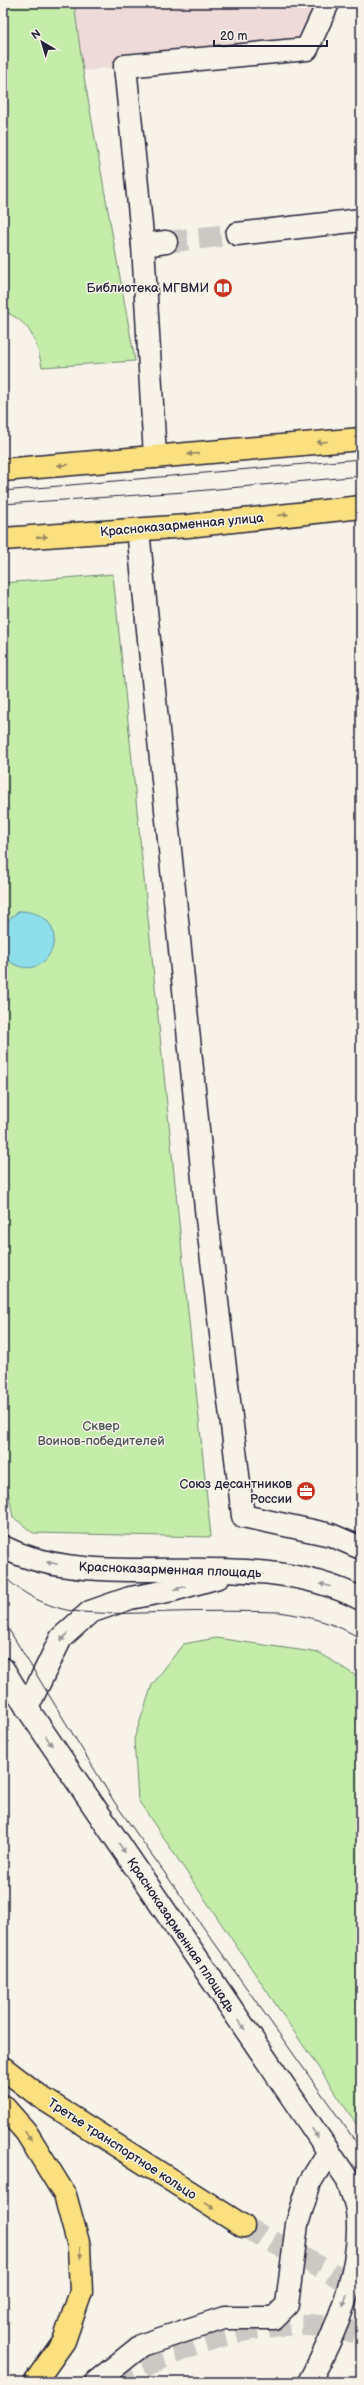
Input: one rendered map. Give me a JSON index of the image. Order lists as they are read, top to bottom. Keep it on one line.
{"streets":{"main road":["Красноказарменная улица","Третье транспортное кольцо"],"street":["Красноказарменная площадь"]},"one_way":["Третье транспортное кольцо"],"parks":["Сквер Воинов-победителей"],"places":{"library":["Библиотека МГВМИ"],"office":["Союз десантников России"]},"scale_bar":"20 m","north":"top left"}
